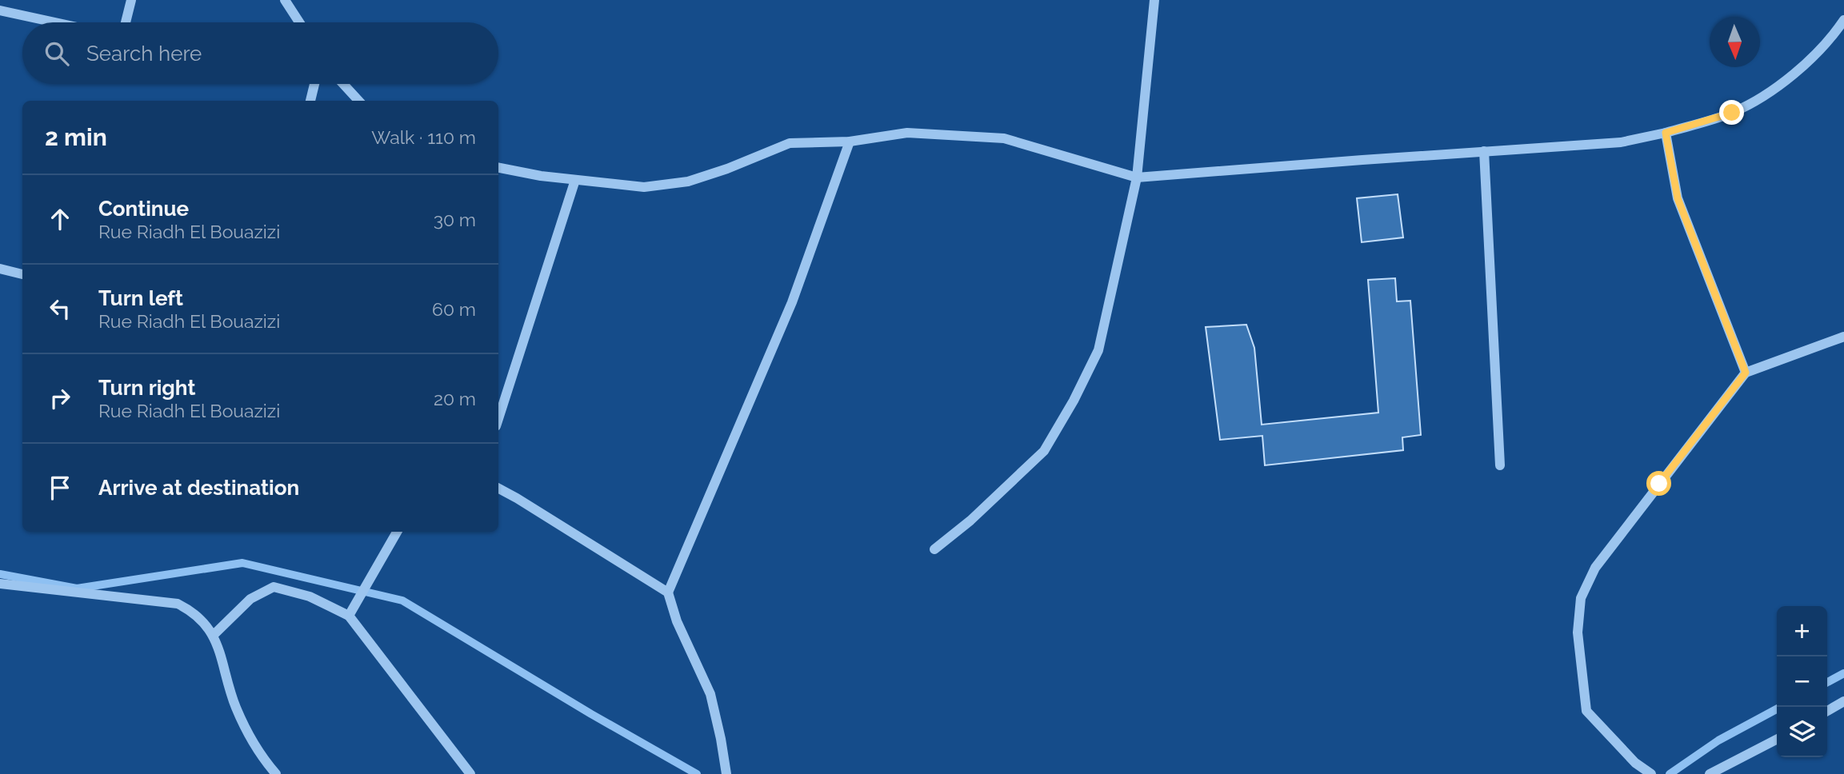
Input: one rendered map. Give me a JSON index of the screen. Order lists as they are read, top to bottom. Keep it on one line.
{"north":"bottom","page":{"search":"Search here","heading":["2 min","Walk · 110 m"],"list":[["Continue","Rue Riadh El Bouazizi","30 m"],["Turn left","Rue Riadh El Bouazizi","60 m"],["Turn right","Rue Riadh El Bouazizi","20 m"],"Arrive at destination"],"map_buttons":["+","−"]}}
